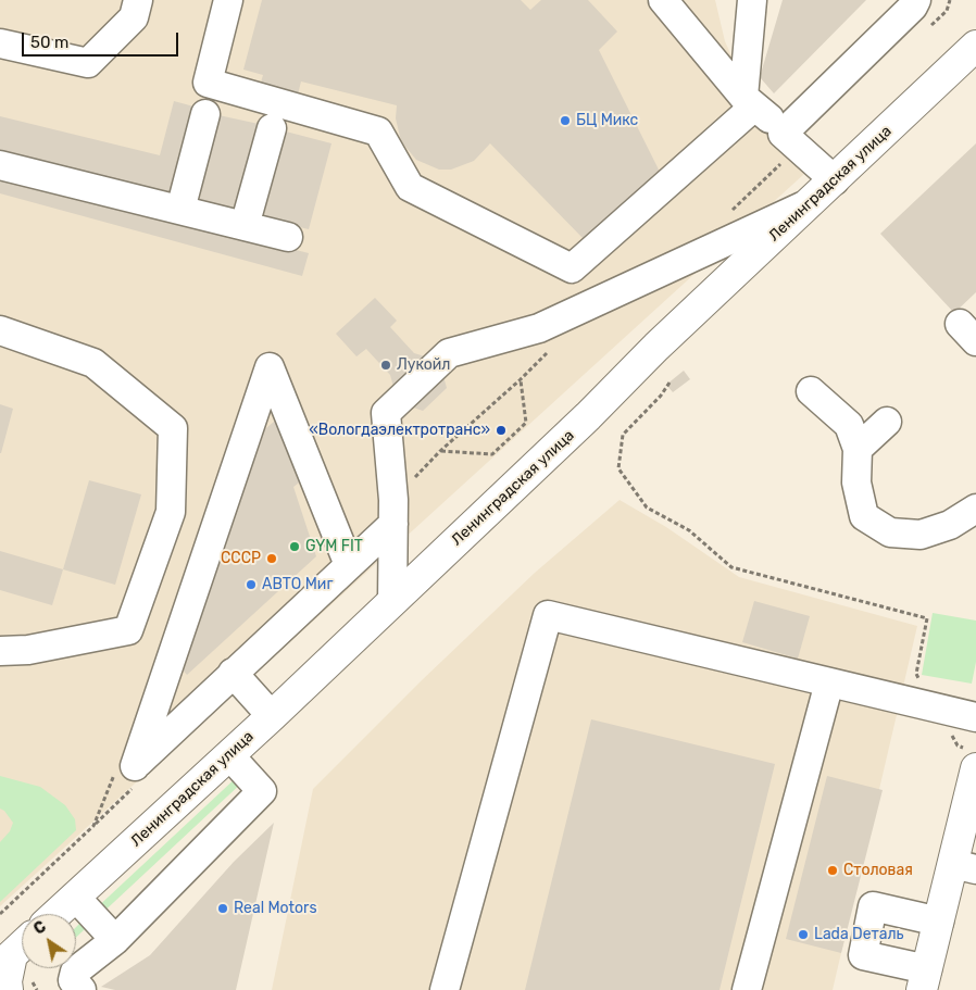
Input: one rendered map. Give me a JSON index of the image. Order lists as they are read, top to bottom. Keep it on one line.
{"streets":{"main road":["Ленинградская улица"]},"places":["БЦ Микс","Лукойл","«Вологдаэлектротранс»","GYM FIT","СССР","АВТО Миг","Столовая","Real Motors","Lada Dеталь"],"scale_bar":"50 m","north":"top left"}
